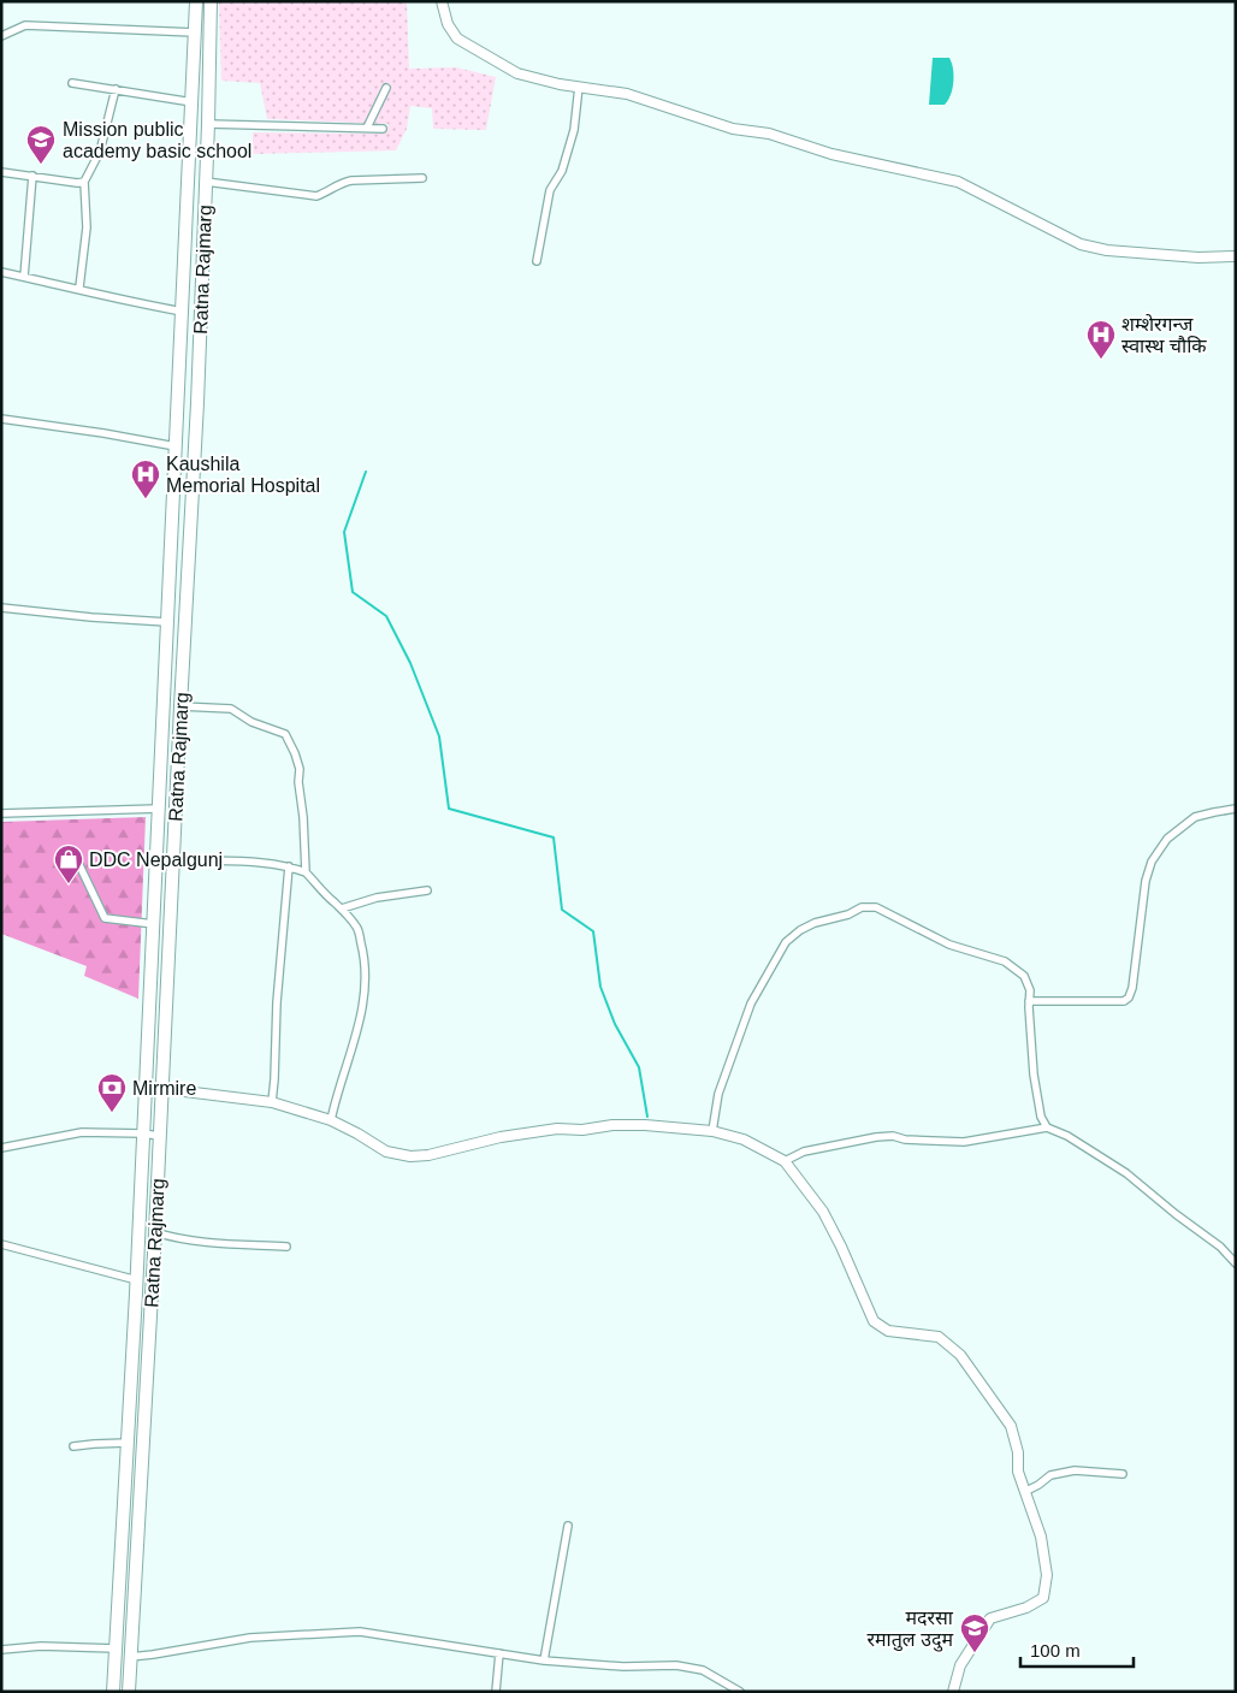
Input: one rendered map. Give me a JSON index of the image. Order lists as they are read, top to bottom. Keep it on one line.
{"streets":{"highway":["Ratna Rajmarg"]},"places":{"school or university":["Mission public academy basic school","मदरसा रमातुल उदुम"],"hospital":["शम्शेरगन्ज स्वास्थ चौकि","Kaushila Memorial Hospital"],"shop":["DDC Nepalgunj"],"bank":["Mirmire"]},"scale_bar":"100 m"}
